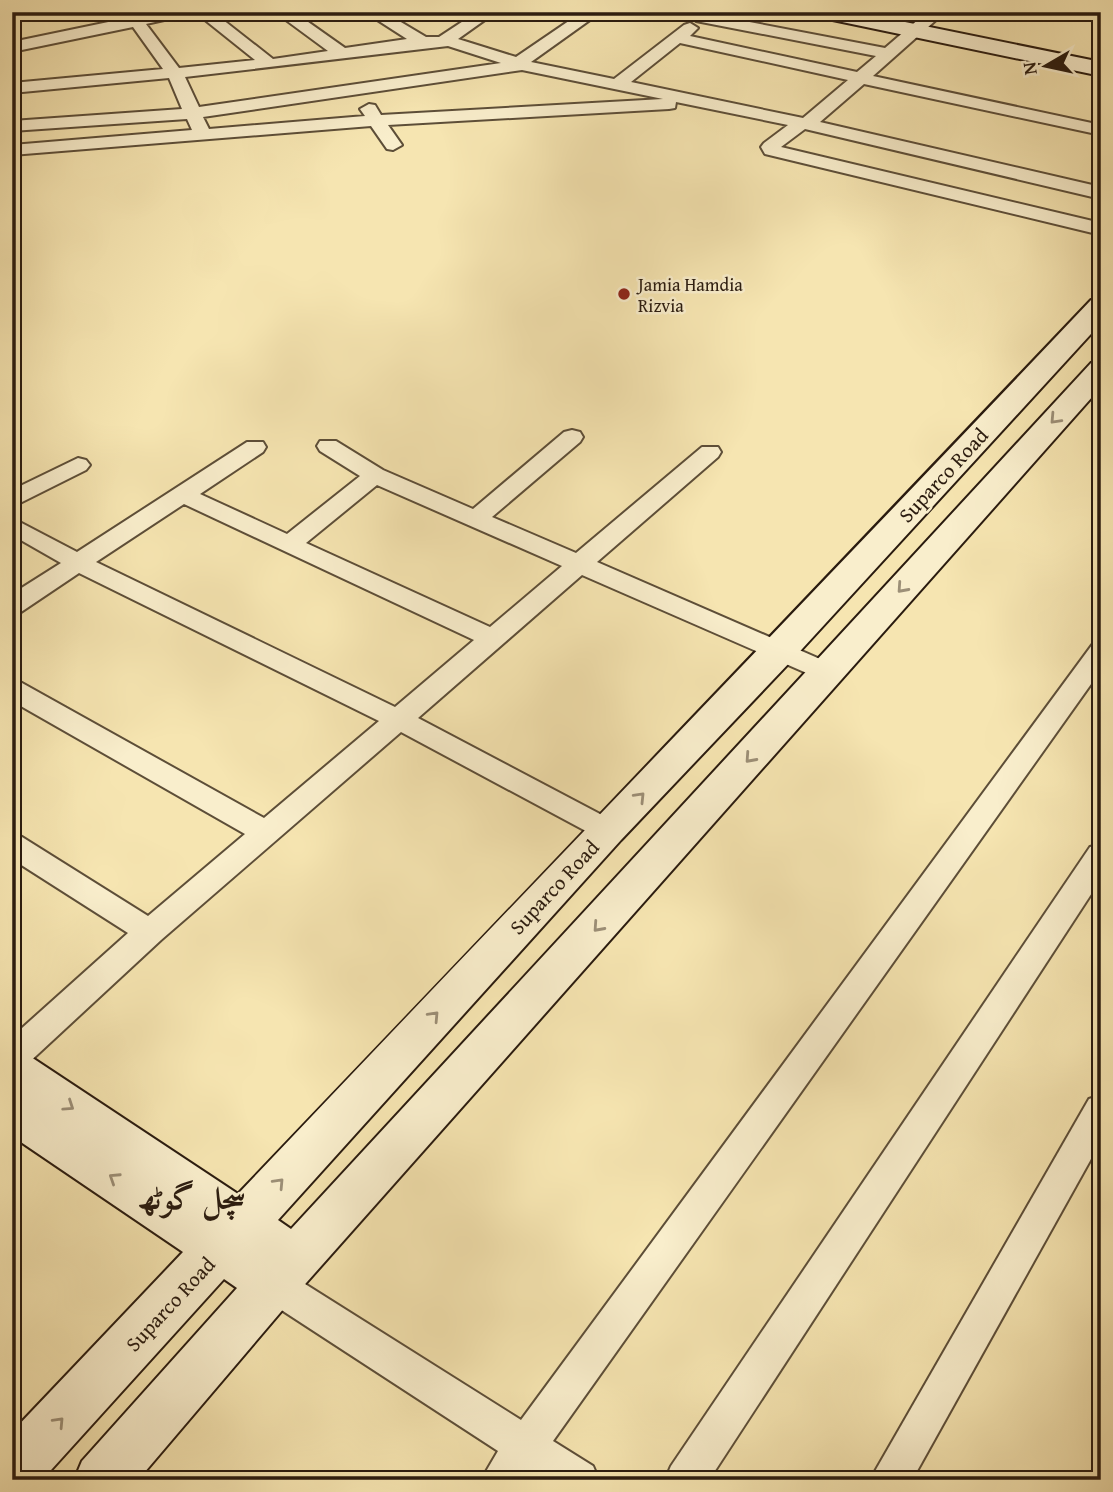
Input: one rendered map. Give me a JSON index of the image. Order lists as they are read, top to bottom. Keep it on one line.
{"streets":{"main road":["Suparco Road"]},"districts":["سچل گوٹھ"],"places":["Jamia Hamdia Rizvia"],"north":"left"}
